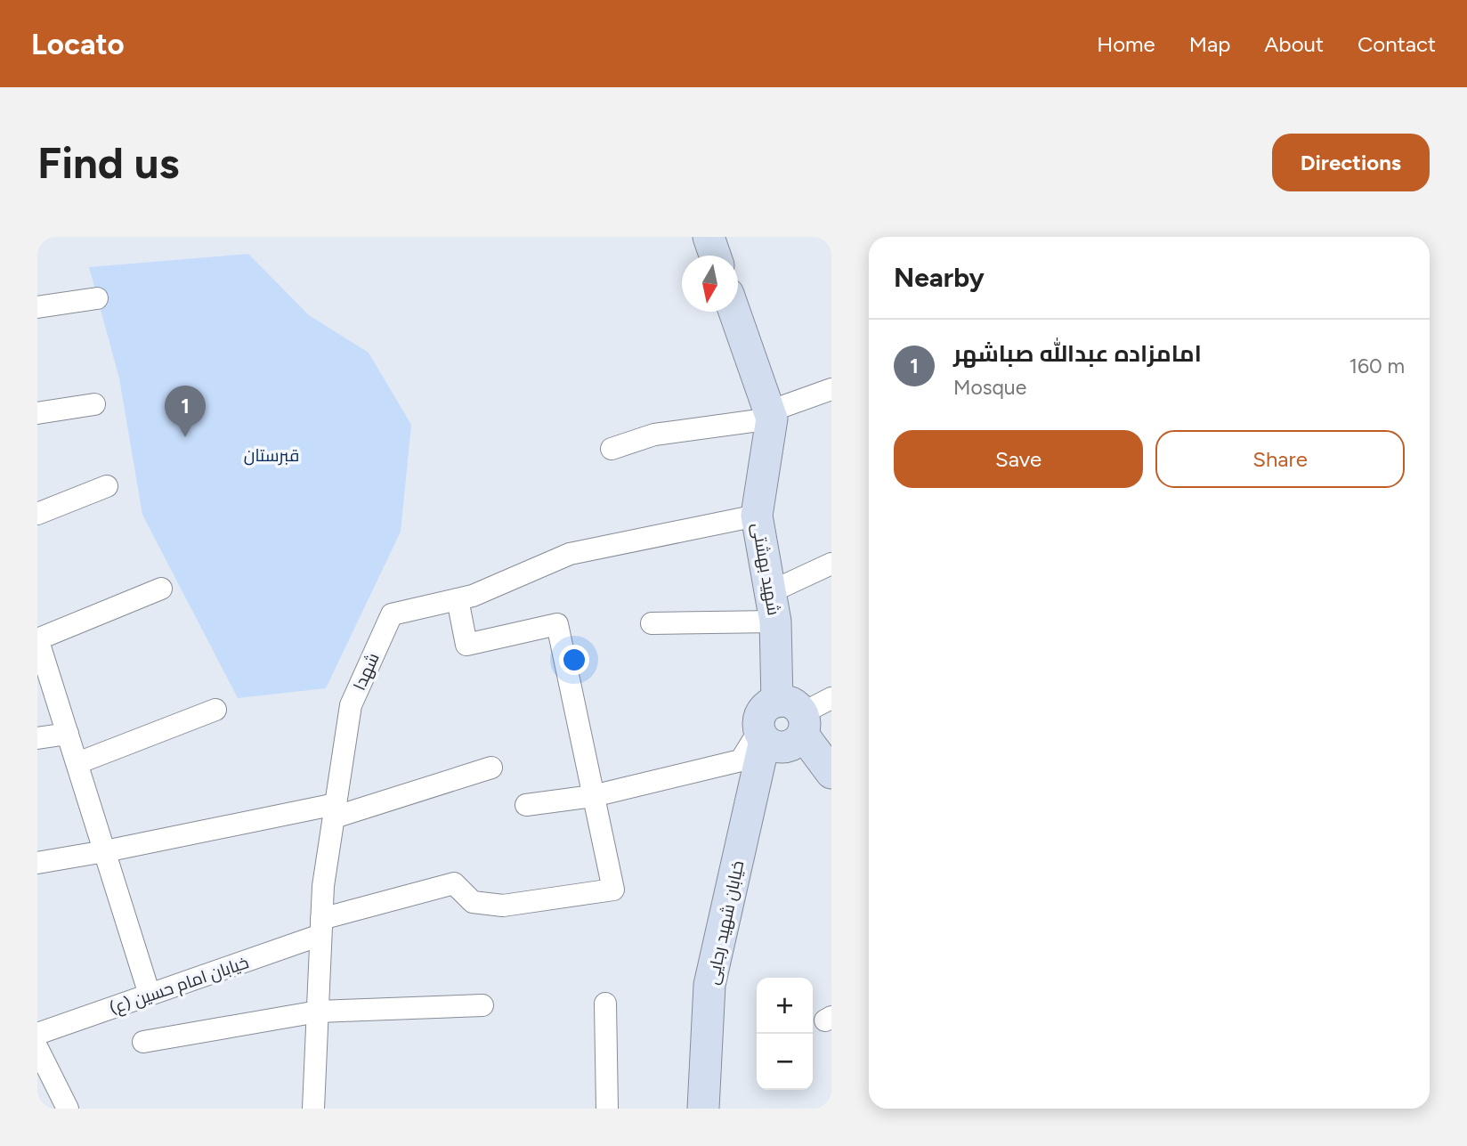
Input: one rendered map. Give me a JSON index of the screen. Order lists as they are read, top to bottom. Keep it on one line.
{"streets":{"street":["شهید بهشتی","شهدا","خیابان شهید رجایی","خیابان امام حسین (ع)"]},"crossings":[["شهید بهشتی","شهدا"],["شهید بهشتی","خیابان شهید رجایی"],["شهدا","خیابان امام حسین (ع)"]],"parks":["قبرستان"],"north":"bottom","page":{"header":"Locato","nav":["Home","Map","About","Contact"],"buttons":["Directions",["Save","Share"]],"title":"Find us","heading":"Nearby","list":[{"mark":"1","name":"امامزاده عبدالله صباشهر","note":"Mosque","value":"160 m"}],"pins":"1","map_buttons":["+","−"]}}
